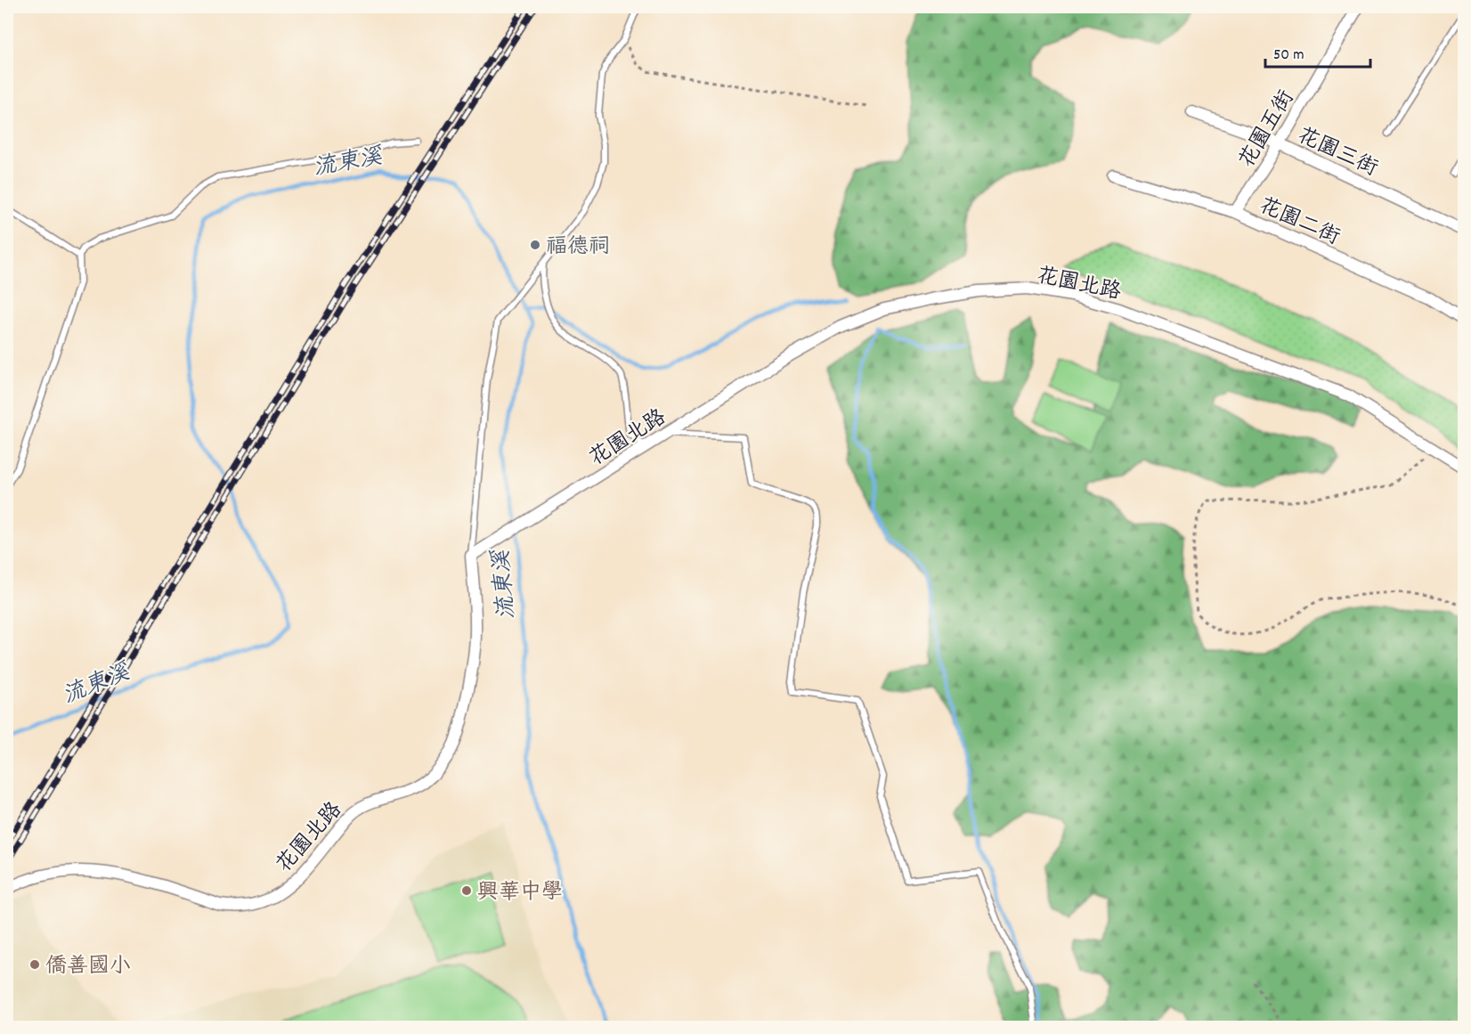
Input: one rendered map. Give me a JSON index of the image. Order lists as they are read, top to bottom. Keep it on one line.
{"streets":{"street":["花園五街","花園三街","花園二街","花園北路"]},"crossings":[["花園五街","花園三街"],["花園五街","花園二街"]],"water":["流東溪"],"places":["福德祠","興華中學","僑善國小"],"scale_bar":"50 m"}
